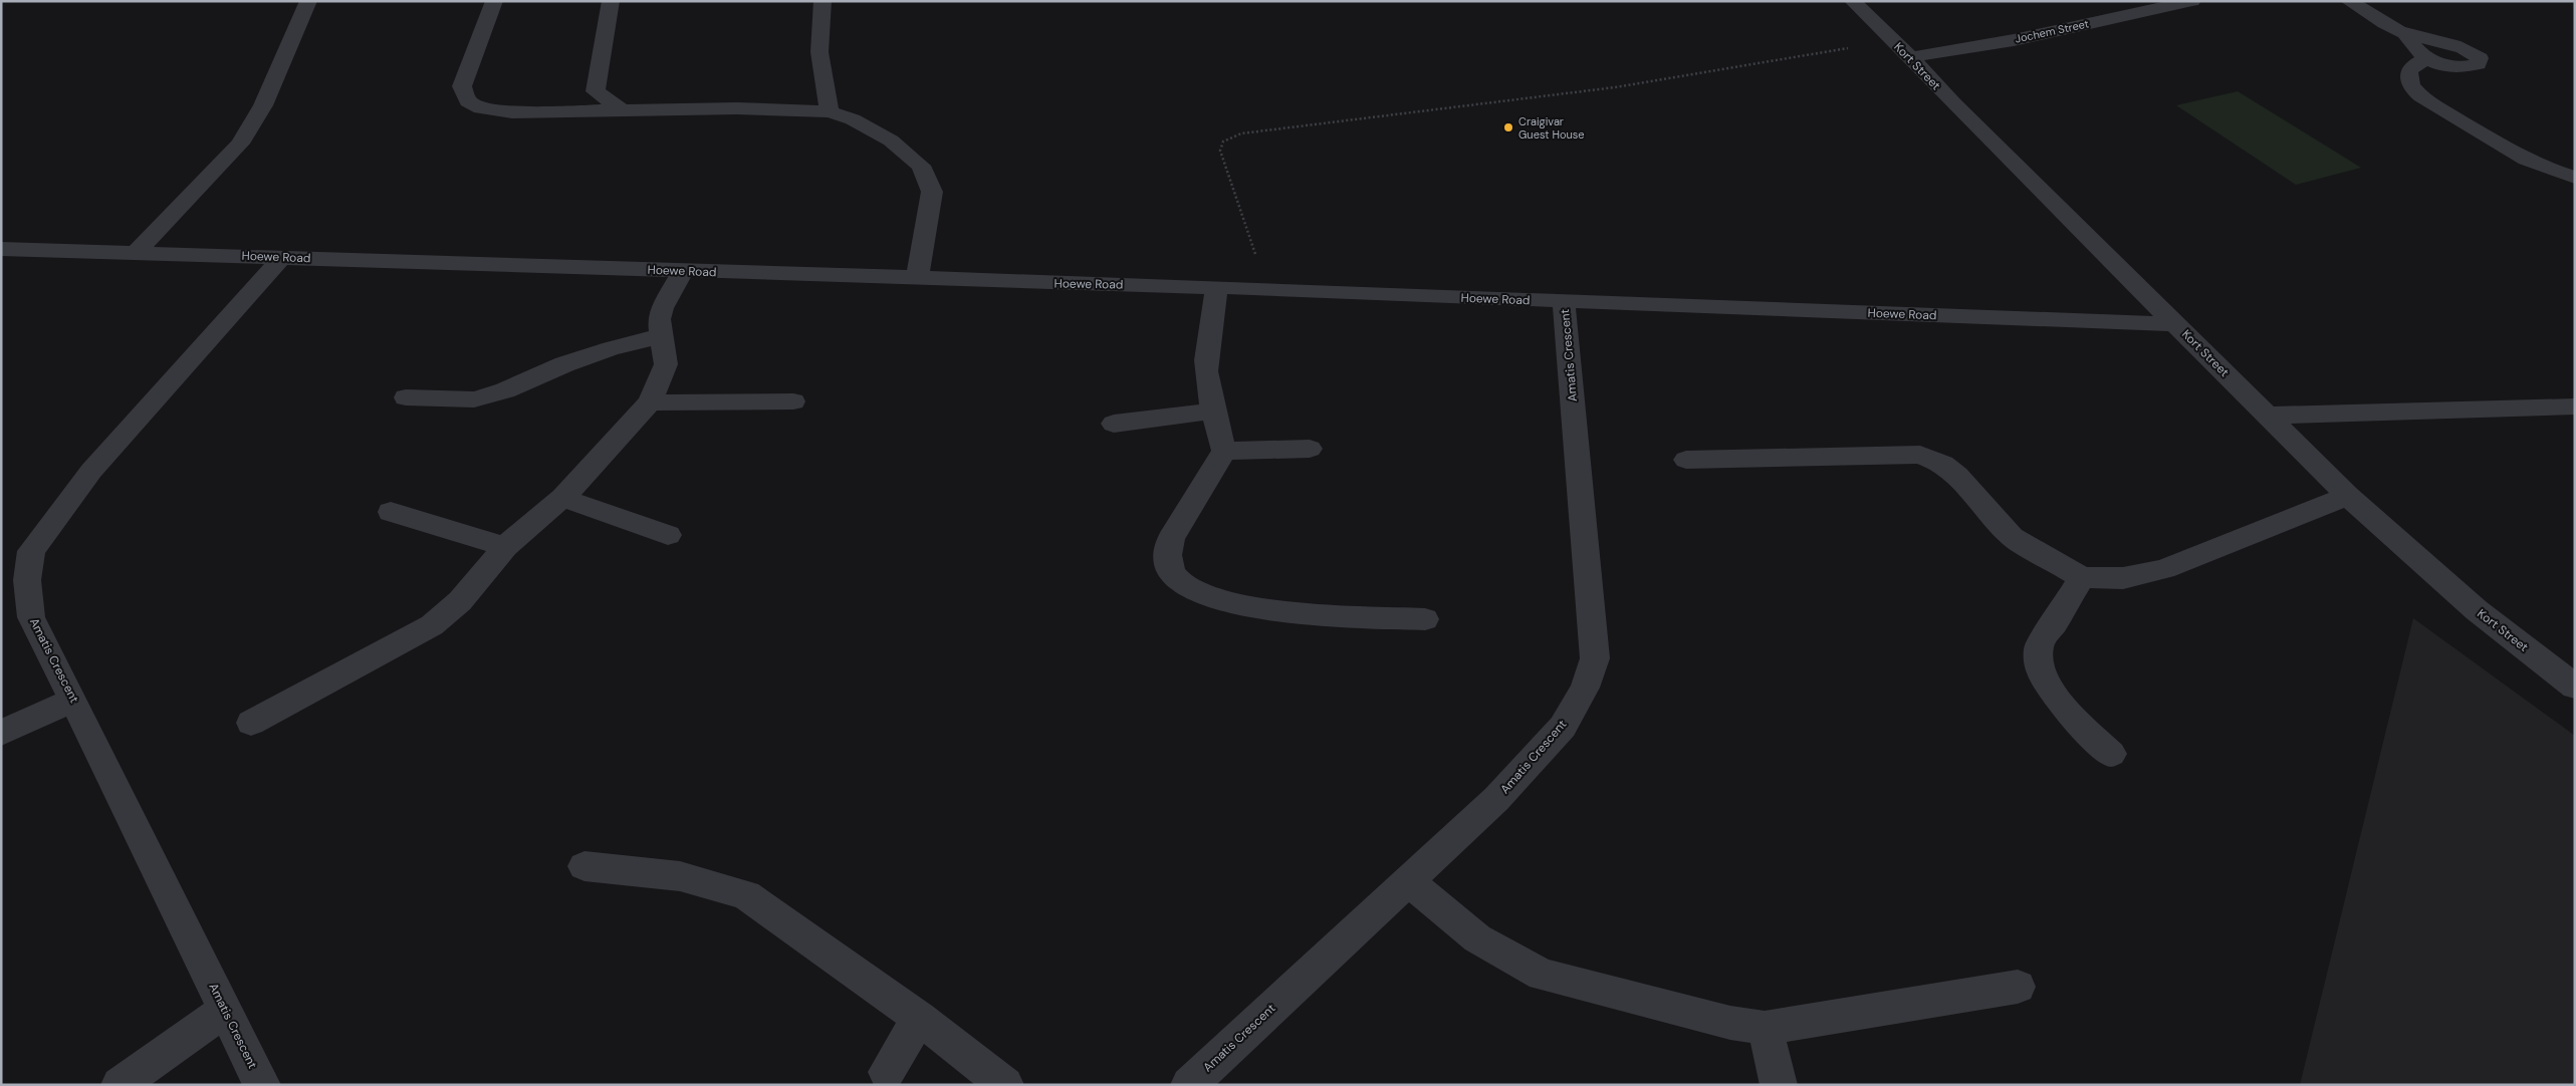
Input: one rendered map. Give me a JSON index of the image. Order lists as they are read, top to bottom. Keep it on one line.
{"streets":{"street":["Jochem Street","Kort Street","Hoewe Road","Amatis Crescent"]},"crossings":[["Jochem Street","Kort Street"],["Kort Street","Hoewe Road"],["Hoewe Road","Amatis Crescent"]],"places":["Craigivar Guest House"]}
